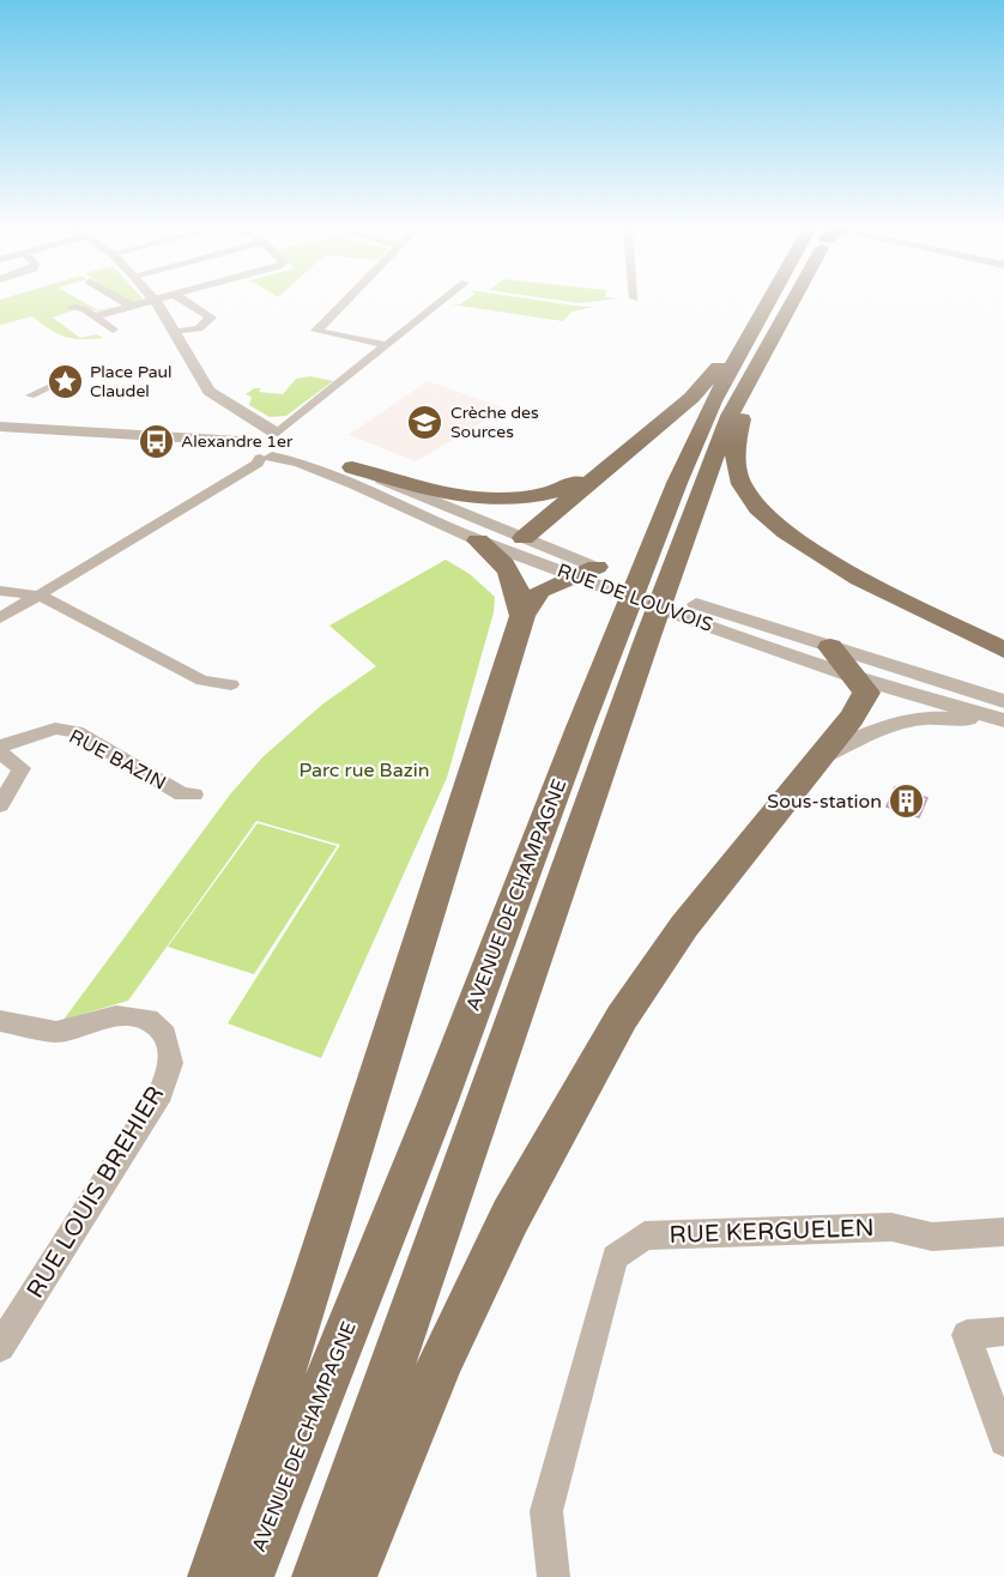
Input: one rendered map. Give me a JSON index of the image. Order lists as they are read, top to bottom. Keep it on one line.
{"streets":{"main road":["AVENUE DE CHAMPAGNE"],"street":["RUE DE LOUVOIS","RUE BAZIN","RUE LOUIS BREHIER","RUE KERGUELEN"]},"parks":["Parc rue Bazin"],"places":{"place":["Place Paul Claudel"],"school or university":["Crèche des Sources"],"bus stop":["Alexandre 1er"],"building":["Sous-station"]}}
